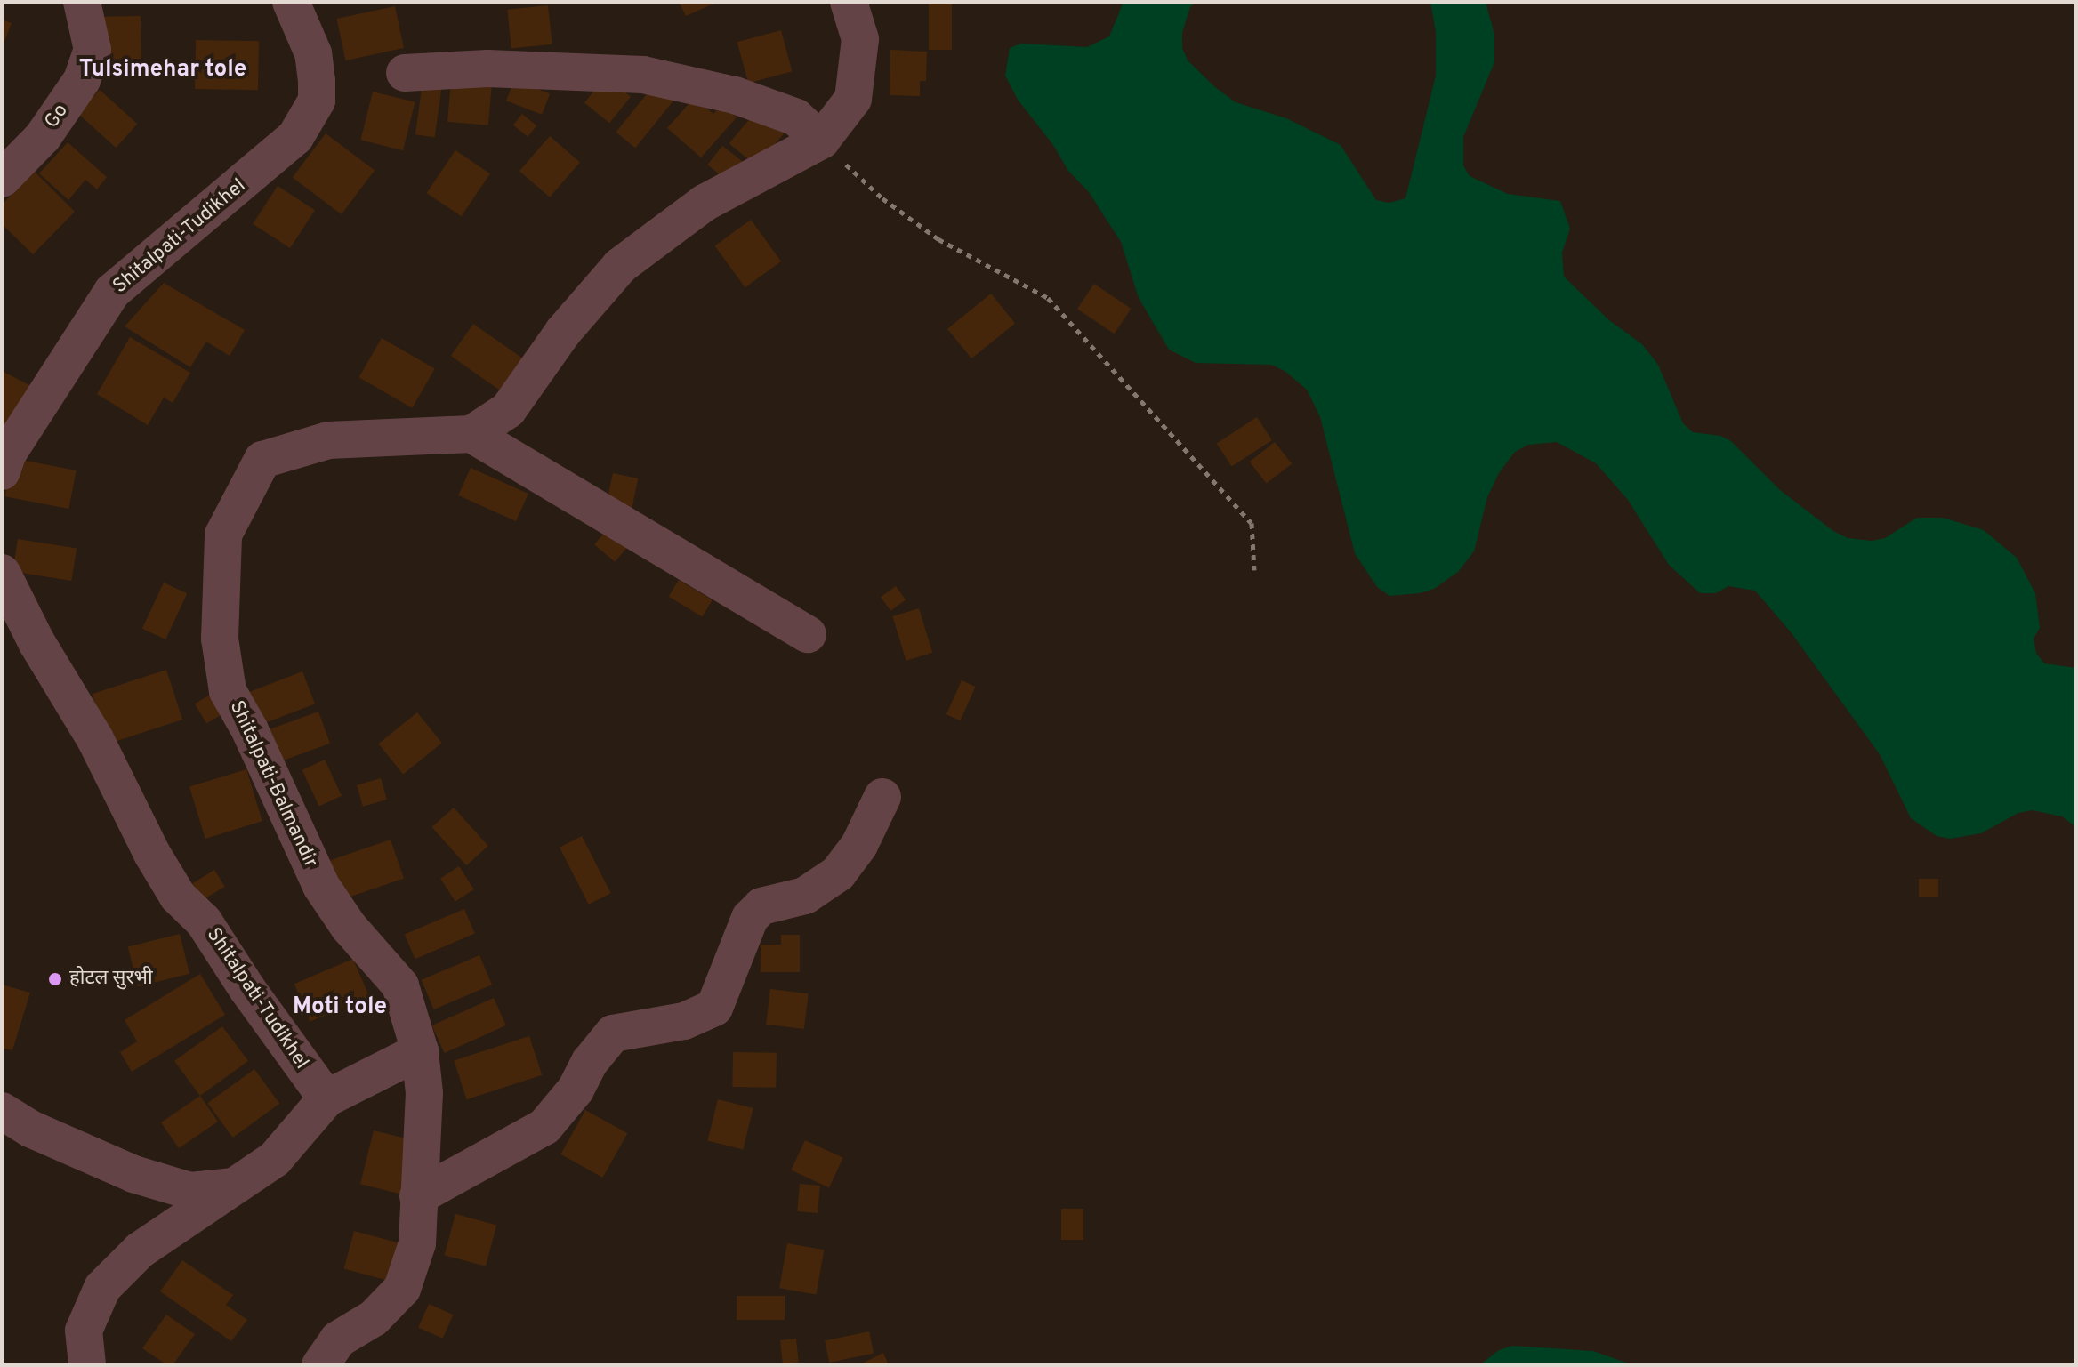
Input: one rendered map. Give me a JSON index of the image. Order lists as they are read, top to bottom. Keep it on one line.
{"streets":{"street":["Go","Shitalpati-Tudikhel","Shitalpati-Balmandir"]},"districts":["Tulsimehar tole","Moti tole"],"places":["होटल सुरभी"]}
